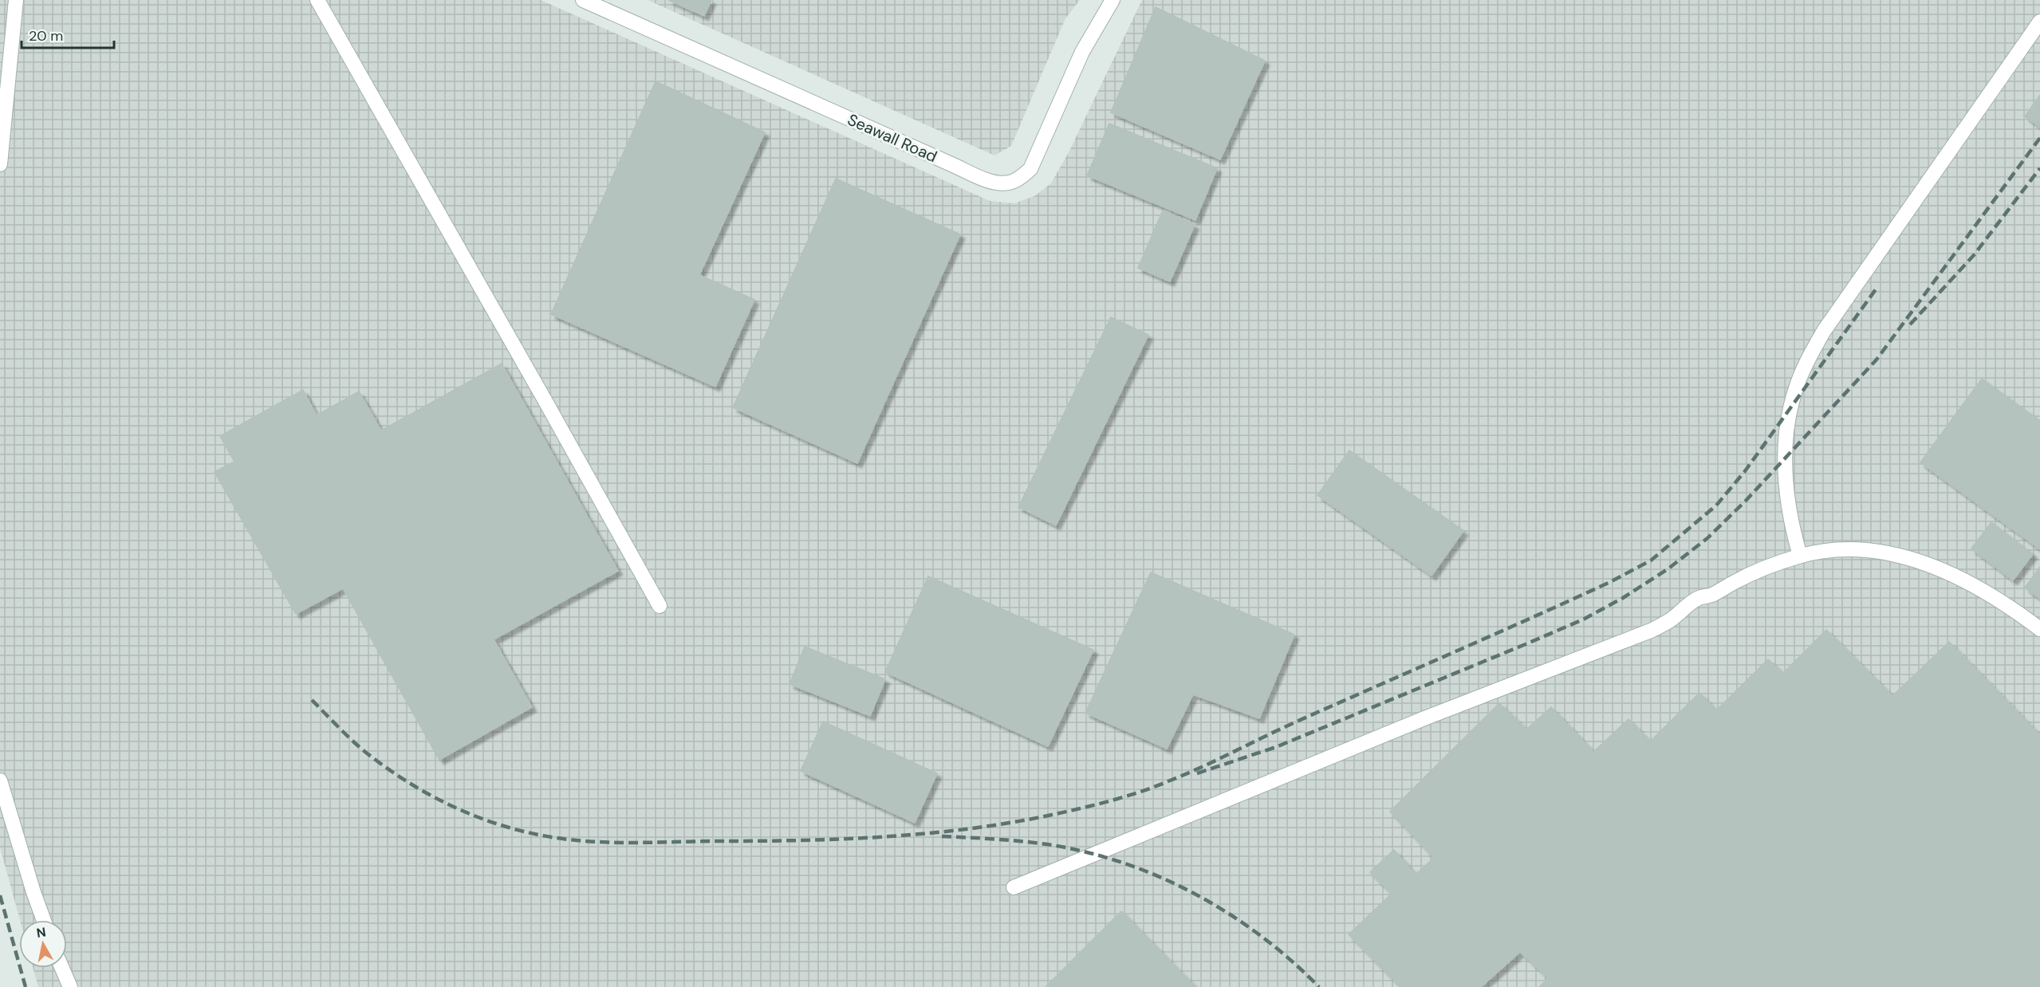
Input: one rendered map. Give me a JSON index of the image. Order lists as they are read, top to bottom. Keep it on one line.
{"streets":{"street":["Seawall Road"]},"scale_bar":"20 m","north":"top"}
